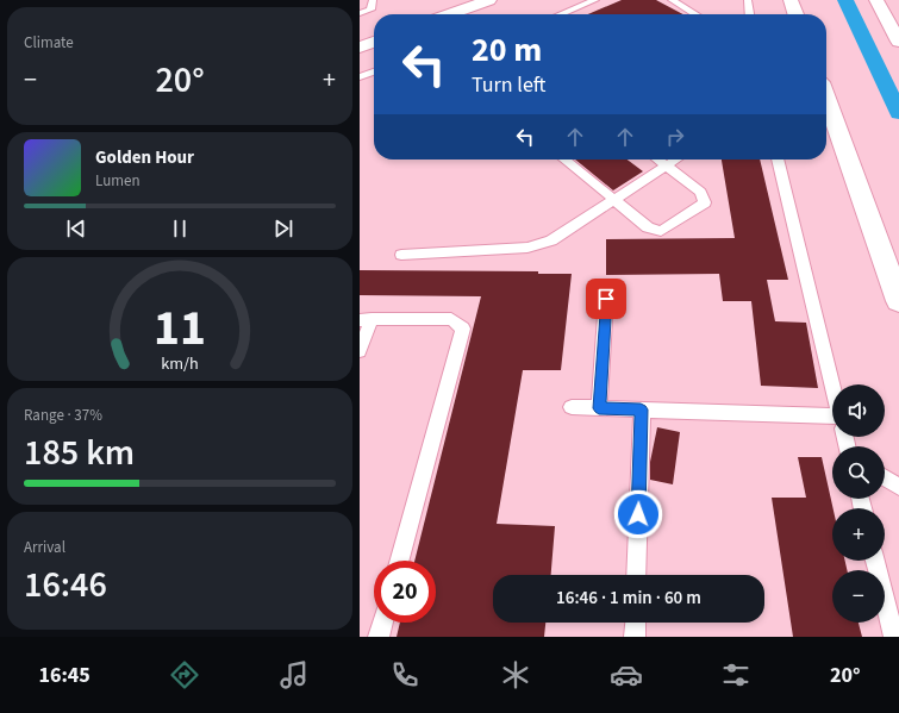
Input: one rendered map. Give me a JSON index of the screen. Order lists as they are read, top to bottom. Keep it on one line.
{"page":{"tile":["Climate",["Range · 37%","185 km"],["Arrival","16:46"]],"turn":["20 m","Turn left"],"heat":["−","20°","+"],"song":["Golden Hour","Lumen"],"map_buttons":["+","−"],"limit":"20","trip":"16:46 · 1 min · 60 m","tabs":["16:45","20°"],"gauge":["11","km/h"]}}
